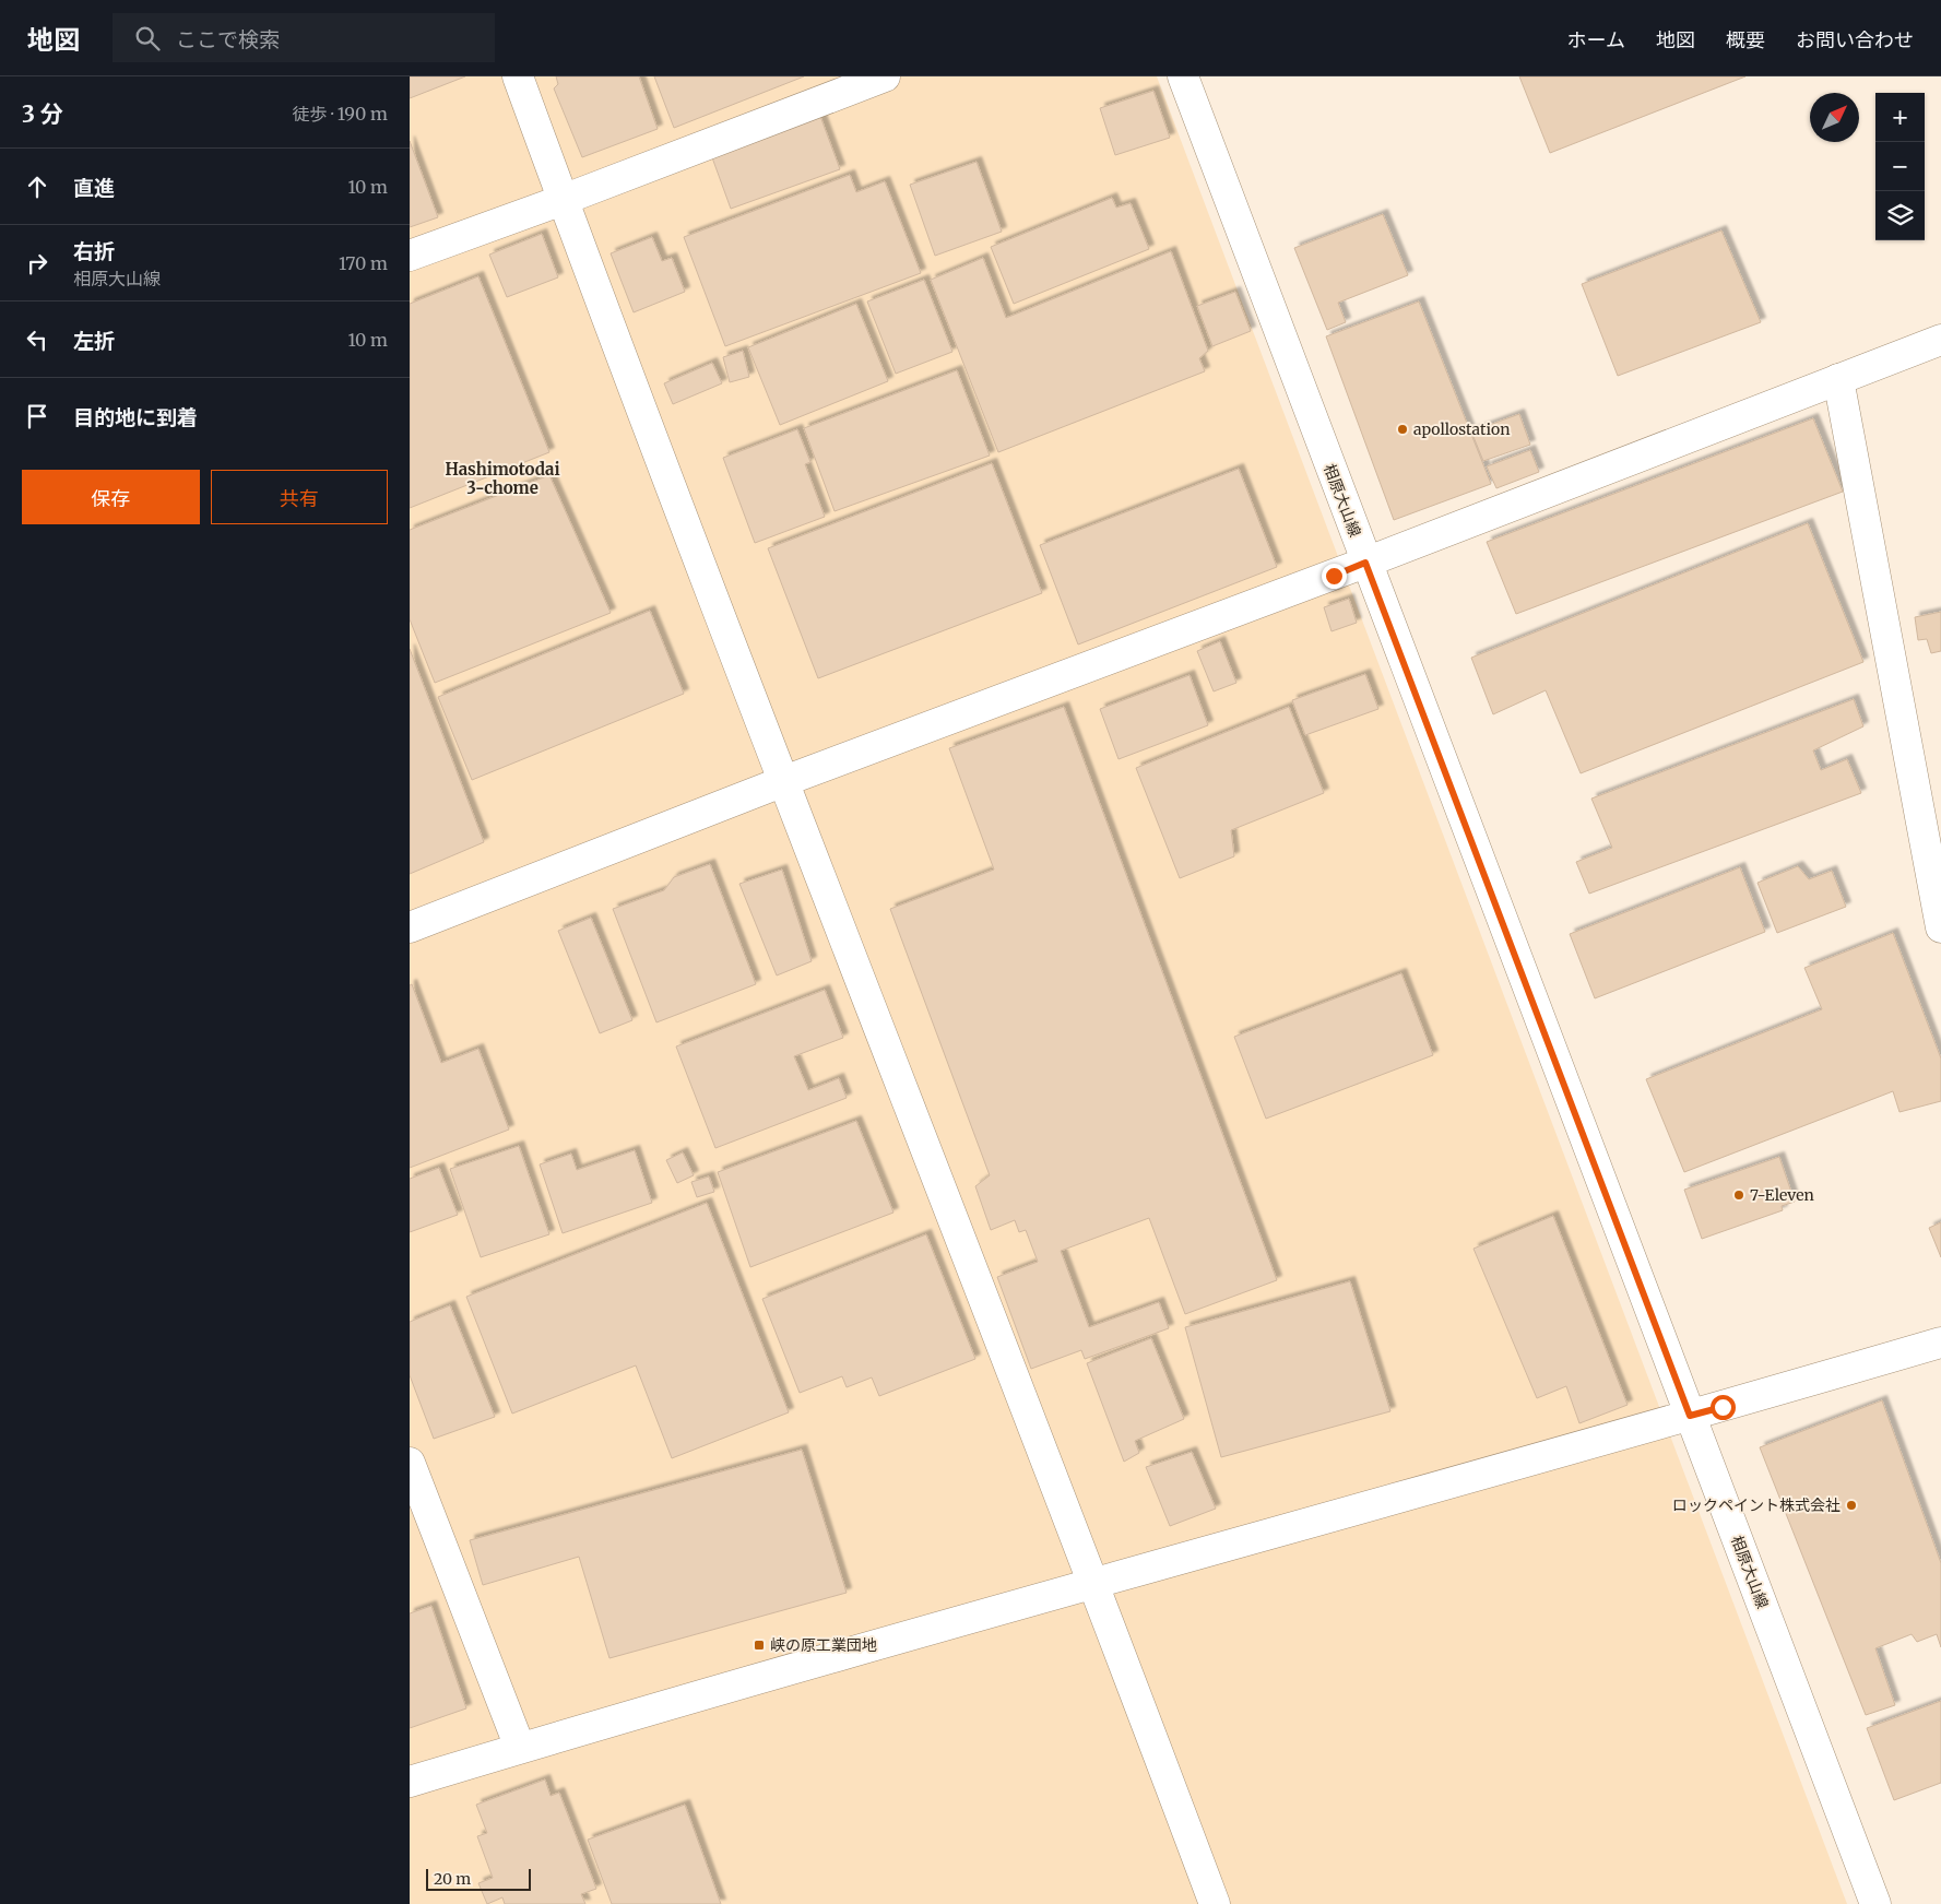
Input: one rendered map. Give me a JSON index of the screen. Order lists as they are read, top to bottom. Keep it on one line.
{"streets":{"street":["相原大山線"]},"districts":["Hashimotodai 3-chome"],"places":{"other":["apollostation","7-Eleven","ロックペイント株式会社"],"transit":["峡の原工業団地"]},"scale_bar":"20 m","north":"top right","page":{"header":"地図","search":"ここで検索","nav":["ホーム","地図","概要","お問い合わせ"],"heading":["3 分","徒歩 · 190 m"],"map_buttons":["+","−"],"list":[["直進","10 m"],["右折","相原大山線","170 m"],["左折","10 m"],"目的地に到着"],"buttons":["保存","共有"],"scale":"20 m"}}
